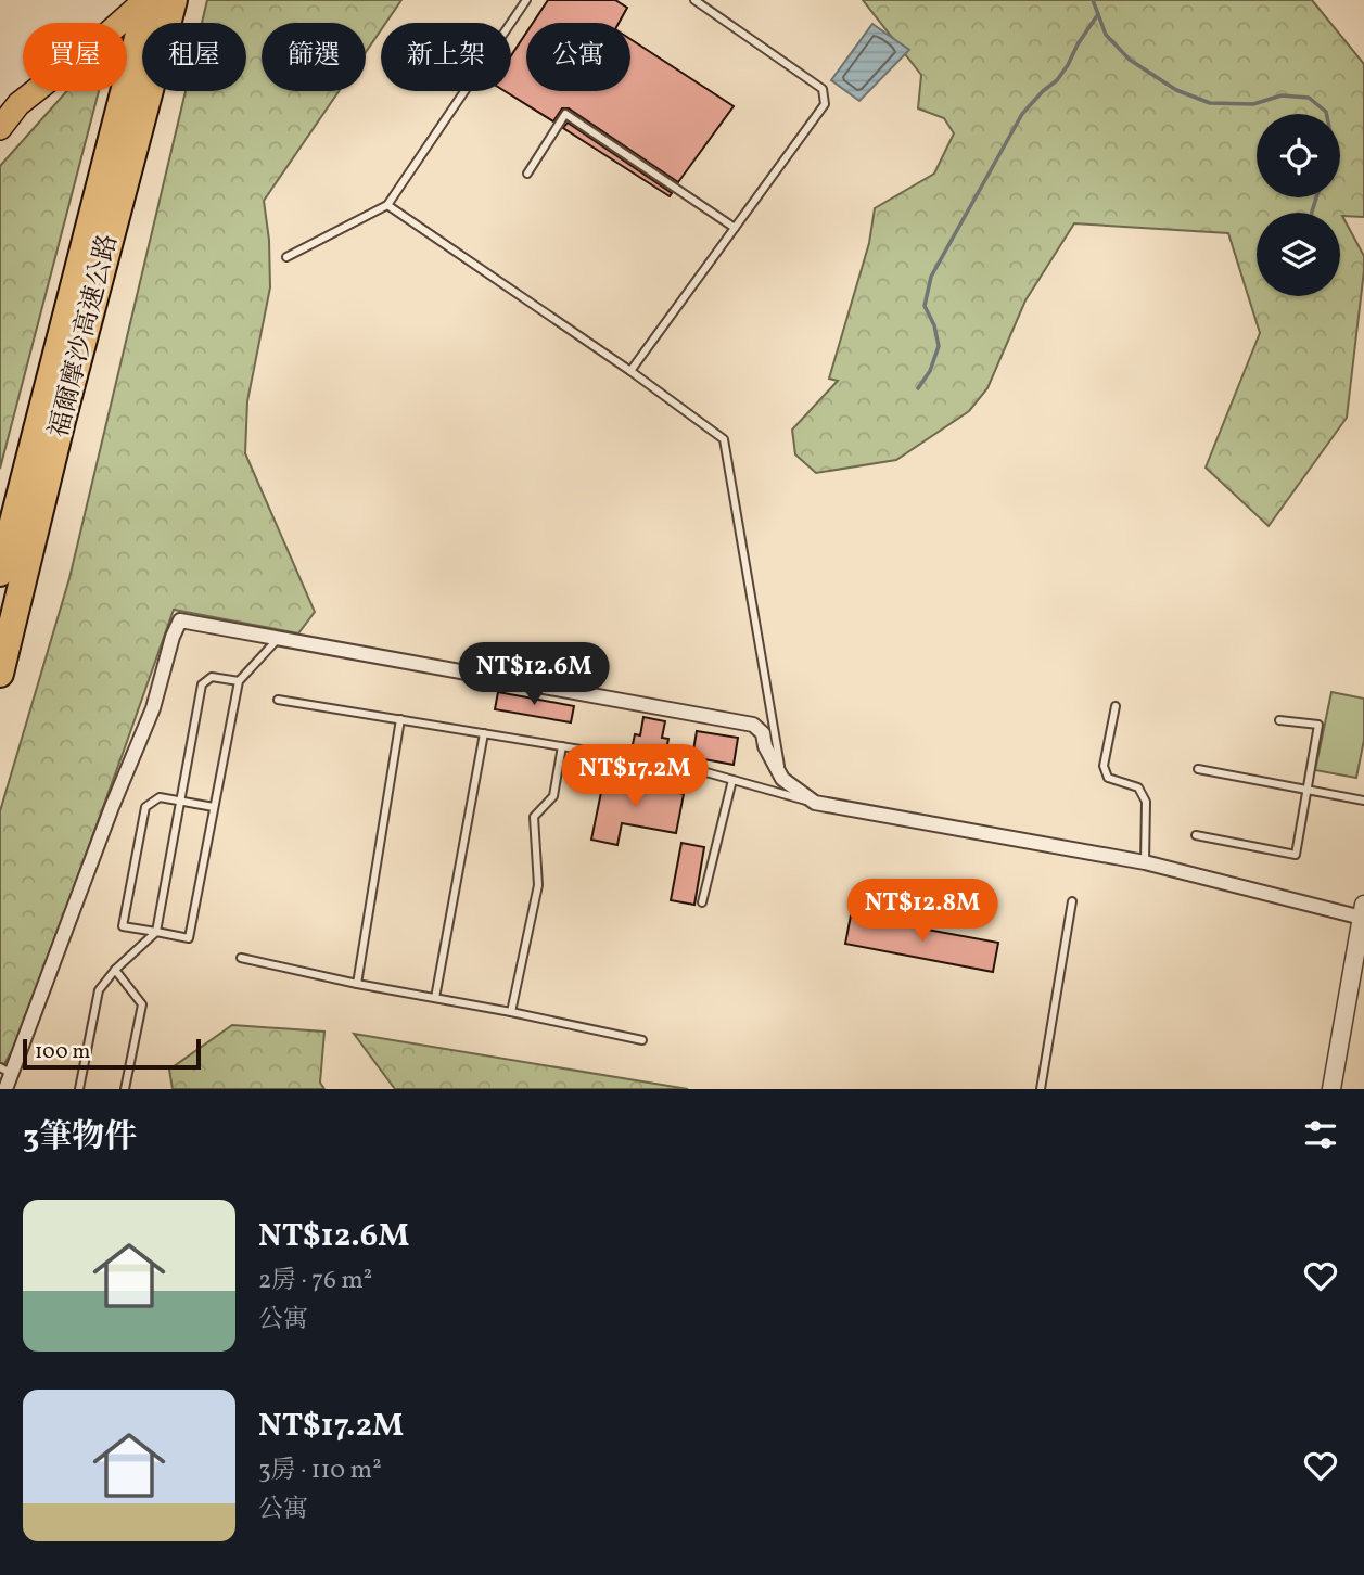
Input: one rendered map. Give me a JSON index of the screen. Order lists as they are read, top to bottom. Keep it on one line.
{"streets":{"highway":["福爾摩沙高速公路"]},"scale_bar":"100 m","page":{"chip":["買屋","租屋","篩選","新上架","公寓"],"price":["NT$12.6M","NT$17.2M","NT$12.8M"],"scale":"100 m","heading":"3筆物件","list":[{"name":"NT$12.6M","note":"2房 · 76 m² · 公寓"},{"name":"NT$17.2M","note":"3房 · 110 m² · 公寓"}]}}
